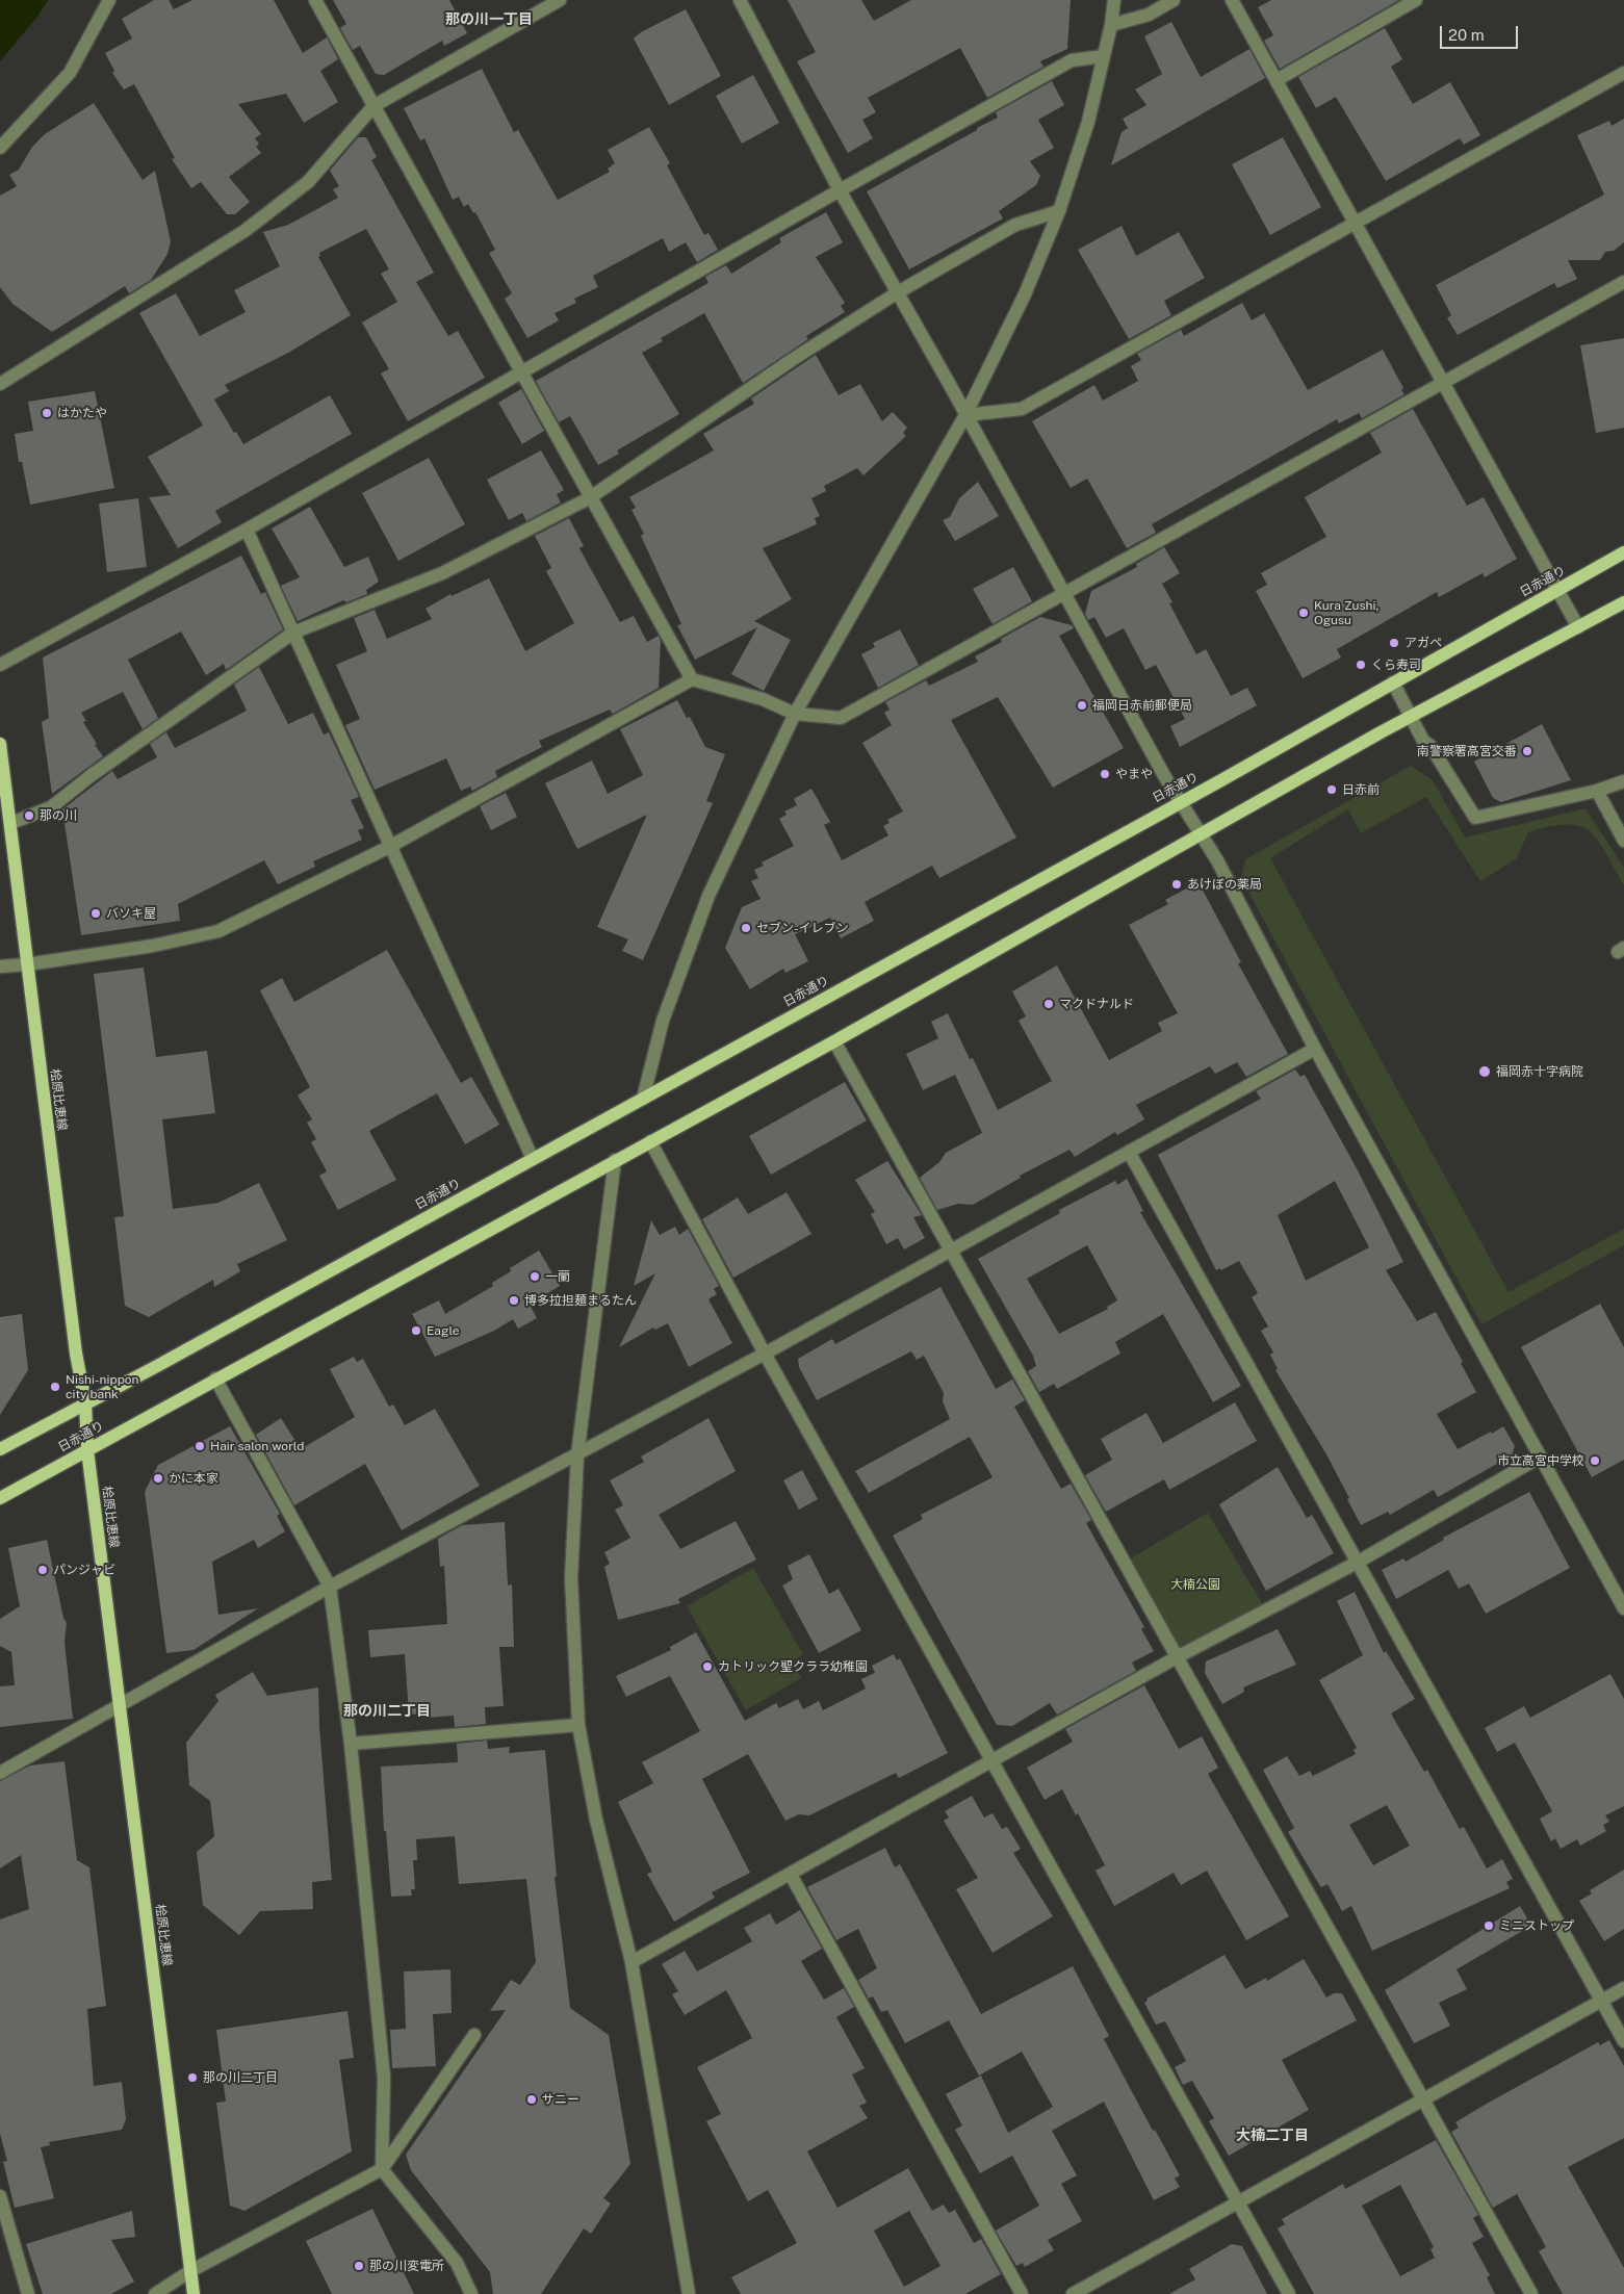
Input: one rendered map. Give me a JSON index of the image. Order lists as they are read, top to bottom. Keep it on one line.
{"streets":{"main road":["日赤通り","桧原比恵線"]},"crossings":[["日赤通り","桧原比恵線"]],"districts":["那の川一丁目","那の川二丁目","大楠二丁目"],"parks":["大楠公園"],"places":["はかたや","Kura Zushi, Ogusu","アガペ","くら寿司","福岡日赤前郵便局","南警察署高宮交番","やまや","日赤前","那の川","あけぼの薬局","バソキ屋","セブン-イレブン","マクドナルド","福岡赤十字病院","一蘭","博多拉担麺まるたん","Eagle","Nishi-nippon city bank","Hair salon world","市立高宮中学校","かに本家","パンジャビ","カトリック聖クララ幼稚園","ミニストップ","那の川二丁目","サニー","那の川変電所"],"scale_bar":"20 m"}
